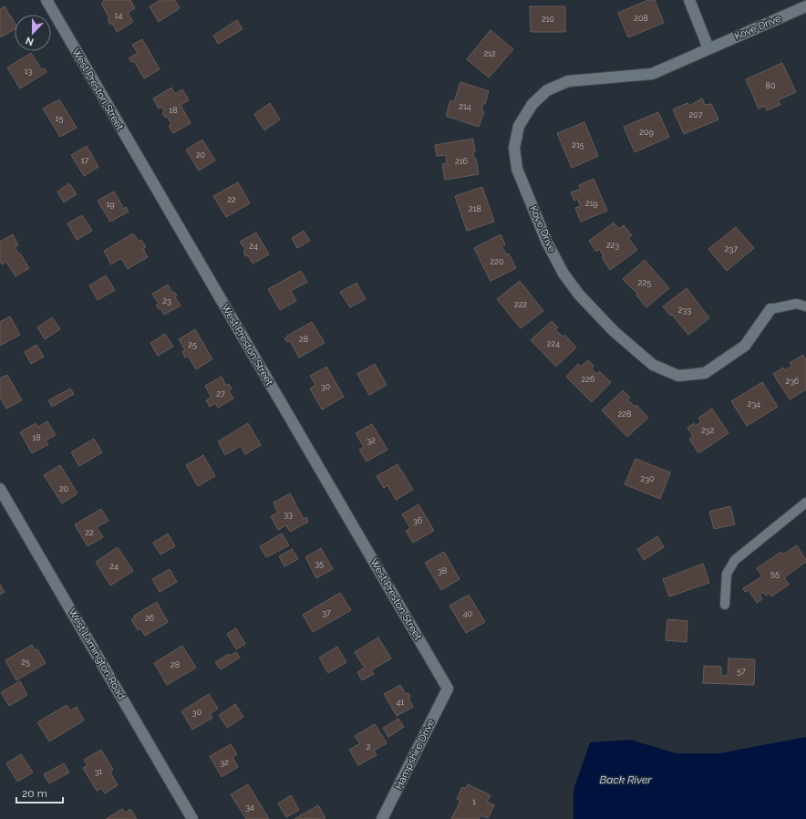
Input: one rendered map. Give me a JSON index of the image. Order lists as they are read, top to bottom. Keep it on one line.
{"streets":{"street":["Kove Drive","West Preston Street","West Lamington Road","Hampshire Drive"]},"crossings":[["West Preston Street","Hampshire Drive"]],"water":["Back River"],"house_numbers":["14","208","210","212","13","80","214","18","207","15","209","215","20","17","216","22","219","19","218","223","24","237","220","225","23","222","233","28","224","25","226","236","30","27","234","228","232","18","32","230","20","33","36","22","35","24","38","55","37","40","26","25","28","57","41","30","2","32","31","1","34"],"scale_bar":"20 m","north":"bottom"}
